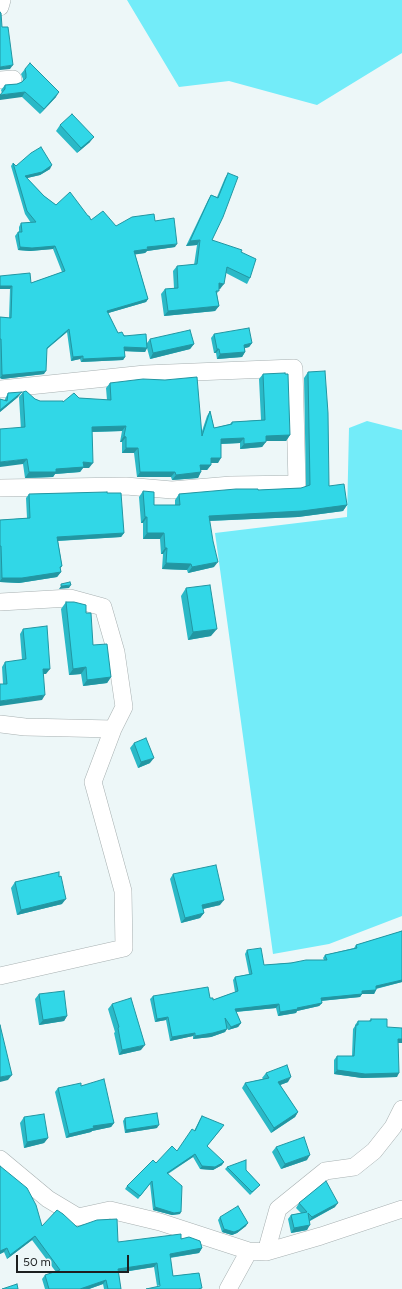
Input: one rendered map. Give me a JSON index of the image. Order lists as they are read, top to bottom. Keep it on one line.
{"scale_bar":"50 m"}
